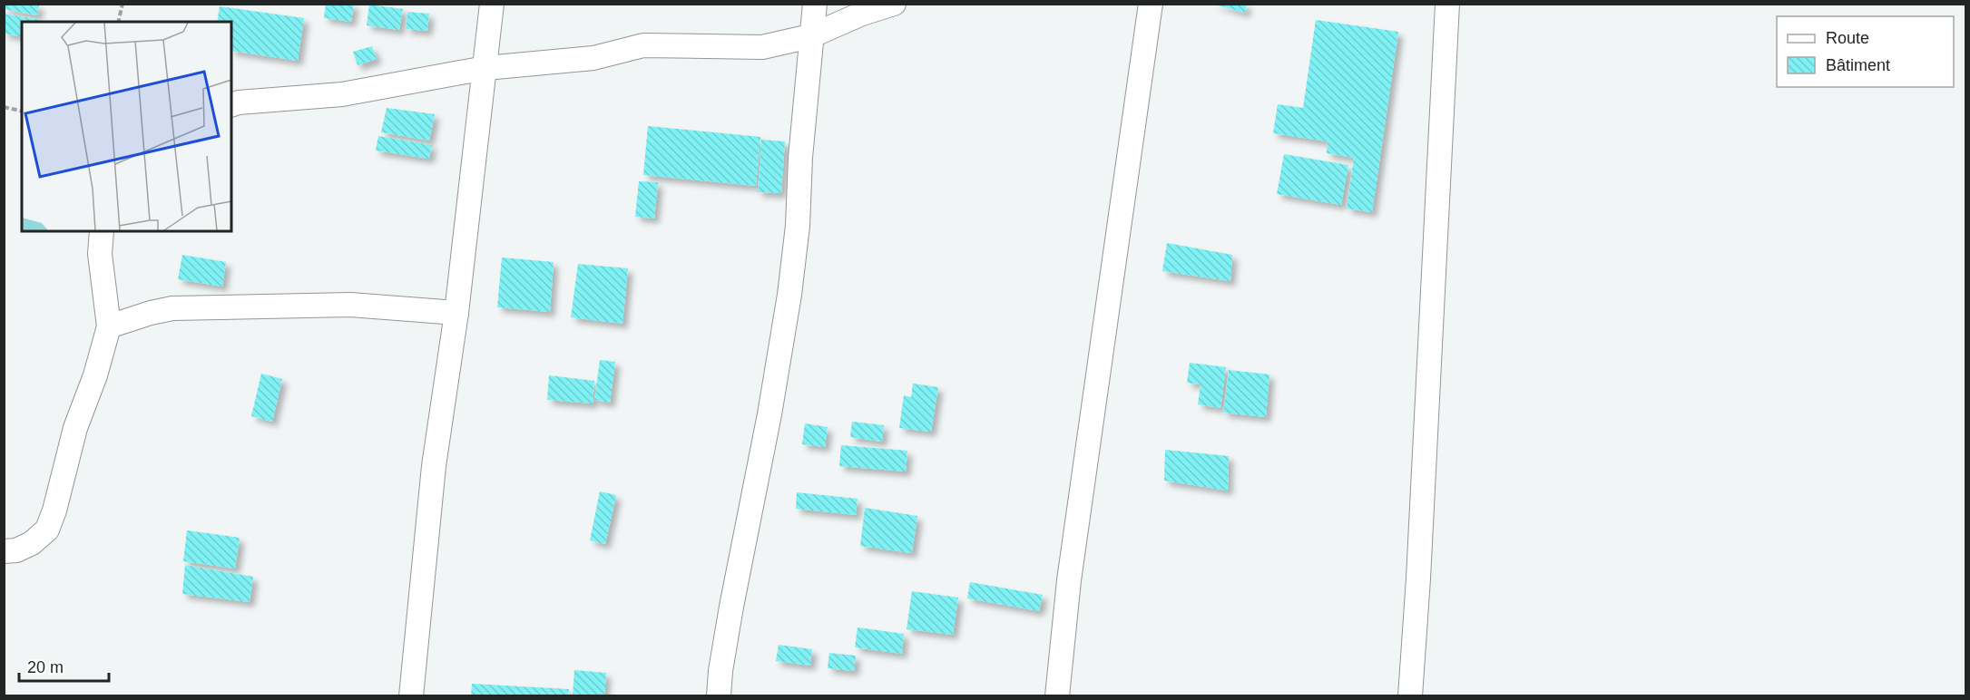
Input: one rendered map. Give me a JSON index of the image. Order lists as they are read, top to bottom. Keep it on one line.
{"legend":["Route","Bâtiment"],"scale_bar":"20 m"}
